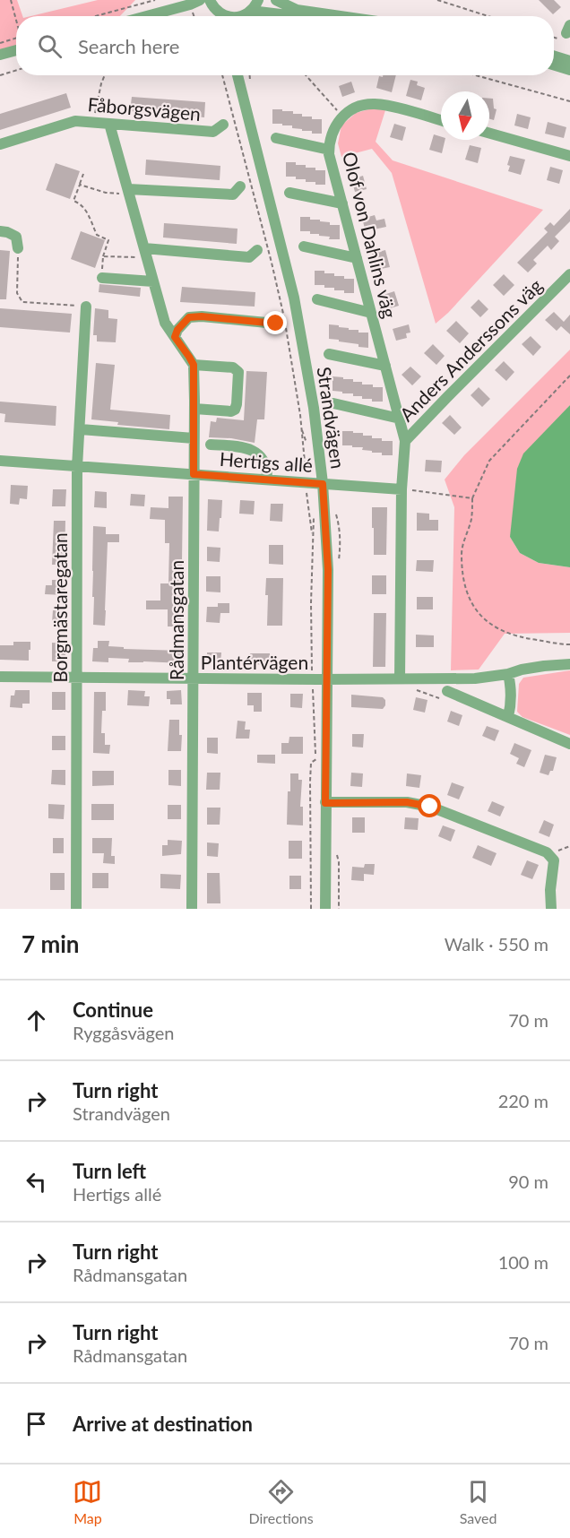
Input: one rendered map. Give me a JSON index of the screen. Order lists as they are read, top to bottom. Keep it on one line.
{"streets":{"street":["Fåborgsvägen","Olof von Dahlins väg","Anders Anderssons väg","Strandvägen","Hertigs allé","Borgmästaregatan","Rådmansgatan","Plantérvägen"]},"crossings":[["Olof von Dahlins väg","Anders Anderssons väg"],["Anders Anderssons väg","Hertigs allé"],["Anders Anderssons väg","Plantérvägen"],["Strandvägen","Hertigs allé"],["Strandvägen","Plantérvägen"],["Hertigs allé","Borgmästaregatan"],["Hertigs allé","Rådmansgatan"],["Borgmästaregatan","Plantérvägen"],["Rådmansgatan","Plantérvägen"]],"north":"bottom","page":{"search":"Search here","heading":["7 min","Walk · 550 m"],"list":[["Continue","Ryggåsvägen","70 m"],["Turn right","Strandvägen","220 m"],["Turn left","Hertigs allé","90 m"],["Turn right","Rådmansgatan","100 m"],["Turn right","Rådmansgatan","70 m"],"Arrive at destination"],"nav":["Map","Directions","Saved"]}}
